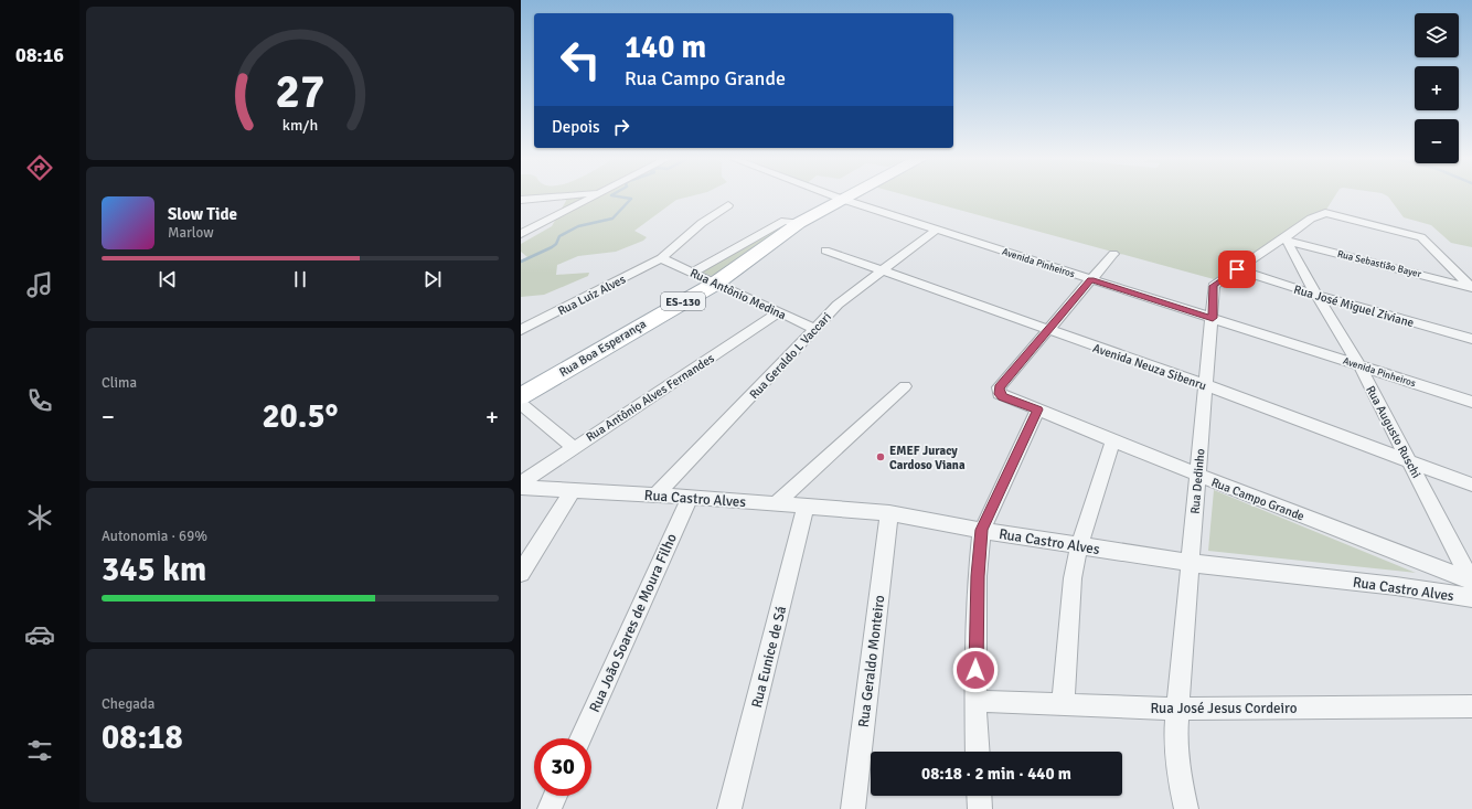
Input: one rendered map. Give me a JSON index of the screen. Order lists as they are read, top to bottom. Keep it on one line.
{"streets":{"main road":["ES-130","Rua Boa Esperança"],"street":["Avenida Pinheiros","Rua Sebastião Bayer","Rua Antônio Medina","Rua Luiz Alves","Rua José Miguel Ziviane","Rua Geraldo L Vaccari","Avenida Neuza Sibenru","Rua Antônio Alves Fernandes","Rua Augusto Ruschi","Rua Dedinho","Rua Castro Alves","Rua Campo Grande","Rua João Soares de Moura Filho","Rua Eunice de Sá","Rua Geraldo Monteiro","Rua José Jesus Cordeiro"]},"crossings":[["Avenida Pinheiros","ES-130"],["Avenida Pinheiros","Rua Boa Esperança"],["Avenida Pinheiros","Rua Geraldo L Vaccari"],["Avenida Pinheiros","Rua Augusto Ruschi"],["Avenida Pinheiros","Rua Dedinho"],["Rua Sebastião Bayer","Rua Augusto Ruschi"],["Rua Sebastião Bayer","Rua Dedinho"],["Rua Antônio Medina","Rua Luiz Alves"],["Rua Antônio Medina","Rua Boa Esperança"],["Rua Antônio Medina","Rua Geraldo L Vaccari"],["Rua Antônio Medina","Rua Antônio Alves Fernandes"],["ES-130","Rua Boa Esperança"],["Rua José Miguel Ziviane","Rua Augusto Ruschi"],["Rua José Miguel Ziviane","Rua Dedinho"],["Rua Geraldo L Vaccari","Avenida Neuza Sibenru"],["Rua Geraldo L Vaccari","Rua Castro Alves"],["Avenida Neuza Sibenru","Rua Augusto Ruschi"],["Avenida Neuza Sibenru","Rua Dedinho"],["Avenida Neuza Sibenru","Rua Campo Grande"],["Rua Augusto Ruschi","Rua Dedinho"],["Rua Augusto Ruschi","Rua Campo Grande"],["Rua Dedinho","Rua Castro Alves"],["Rua Dedinho","Rua Campo Grande"],["Rua Dedinho","Rua José Jesus Cordeiro"],["Rua Castro Alves","Rua João Soares de Moura Filho"],["Rua Castro Alves","Rua Eunice de Sá"],["Rua Castro Alves","Rua Geraldo Monteiro"]],"places":["EMEF Juracy Cardoso Viana"],"page":{"tabs":"08:16","map_buttons":["+","−"],"turn":["140 m","Rua Campo Grande"],"then":"Depois","song":["Slow Tide","Marlow"],"tile":["Clima",["Autonomia · 69%","345 km"],["Chegada","08:18"]],"heat":["−","20.5°","+"],"limit":"30","trip":"08:18 · 2 min · 440 m","gauge":["27","km/h"]}}
